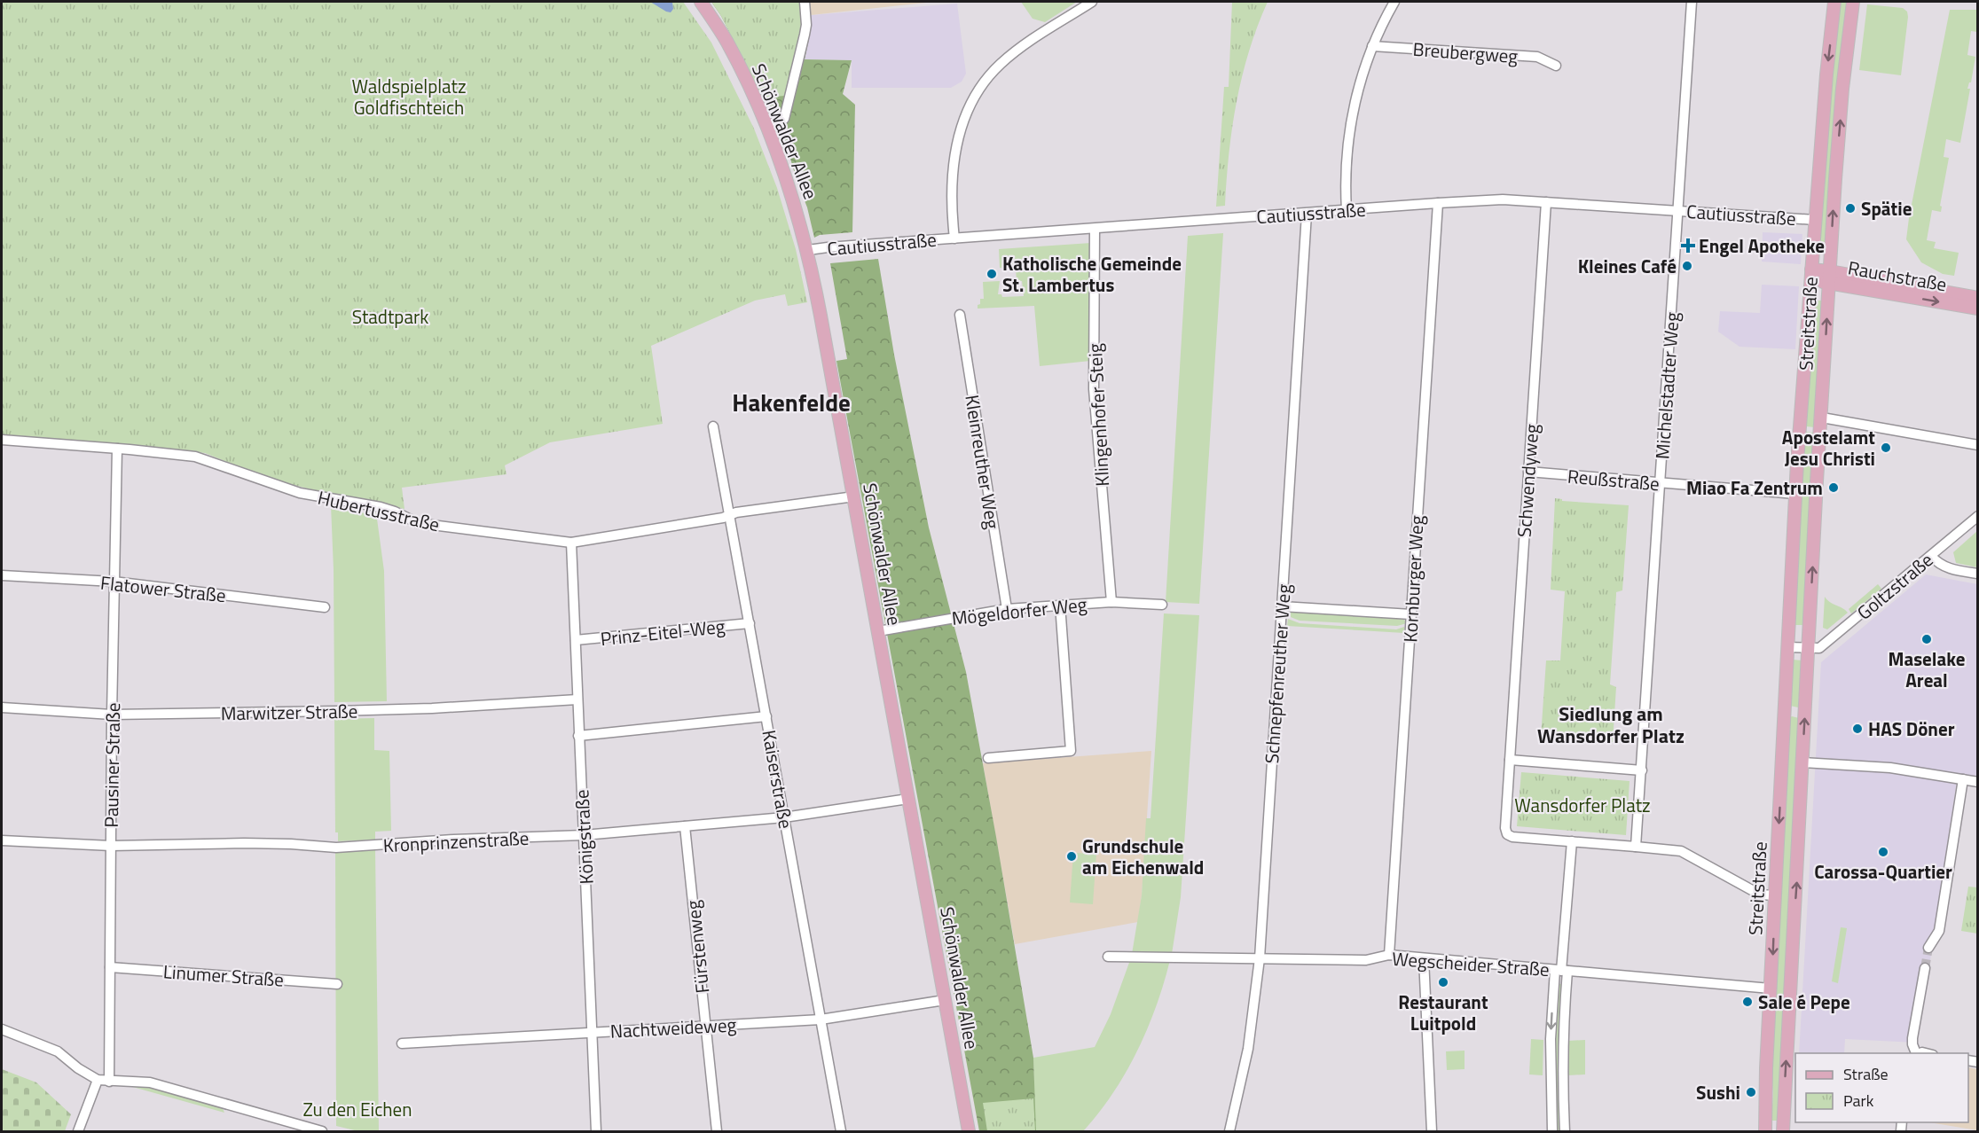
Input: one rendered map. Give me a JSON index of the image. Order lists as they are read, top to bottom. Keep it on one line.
{"streets":{"main road":["Schönwalder Allee","Rauchstraße","Streitstraße"],"street":["Breubergweg","Cautiusstraße","Michelstadter Weg","Klingenhofer Steig","Kleinreuther Weg","Reußstraße","Schwendyweg","Hubertusstraße","Kornburger Weg","Goltzstraße","Flatower Straße","Mögeldorfer Weg","Prinz-Eitel-Weg","Schnepfenreuther Weg","Marwitzer Straße","Pausiner Straße","Kaiserstraße","Königstraße","Kronprinzenstraße","Fürstenweg","Wegscheider Straße","Linumer Straße","Nachtweideweg"]},"crossings":[["Schönwalder Allee","Cautiusstraße"],["Schönwalder Allee","Hubertusstraße"],["Schönwalder Allee","Mögeldorfer Weg"],["Schönwalder Allee","Kronprinzenstraße"],["Schönwalder Allee","Nachtweideweg"],["Cautiusstraße","Streitstraße"],["Cautiusstraße","Michelstadter Weg"],["Cautiusstraße","Klingenhofer Steig"],["Cautiusstraße","Schwendyweg"],["Cautiusstraße","Kornburger Weg"],["Cautiusstraße","Schnepfenreuther Weg"],["Rauchstraße","Streitstraße"],["Streitstraße","Reußstraße"],["Streitstraße","Goltzstraße"],["Streitstraße","Wegscheider Straße"],["Michelstadter Weg","Reußstraße"],["Klingenhofer Steig","Mögeldorfer Weg"],["Kleinreuther Weg","Mögeldorfer Weg"],["Reußstraße","Schwendyweg"],["Hubertusstraße","Pausiner Straße"],["Hubertusstraße","Kaiserstraße"],["Hubertusstraße","Königstraße"],["Kornburger Weg","Wegscheider Straße"],["Flatower Straße","Pausiner Straße"],["Prinz-Eitel-Weg","Kaiserstraße"],["Prinz-Eitel-Weg","Königstraße"],["Schnepfenreuther Weg","Wegscheider Straße"],["Marwitzer Straße","Pausiner Straße"],["Marwitzer Straße","Königstraße"],["Pausiner Straße","Kronprinzenstraße"],["Pausiner Straße","Linumer Straße"],["Kaiserstraße","Kronprinzenstraße"],["Kaiserstraße","Nachtweideweg"],["Königstraße","Kronprinzenstraße"],["Königstraße","Nachtweideweg"],["Kronprinzenstraße","Fürstenweg"],["Fürstenweg","Nachtweideweg"]],"districts":["Hakenfelde","Siedlung am Wansdorfer Platz"],"parks":["Waldspielplatz Goldfischteich","Stadtpark","Wansdorfer Platz","Zu den Eichen"],"places":{"other":["Spätie","Kleines Café","Katholische Gemeinde St. Lambertus","Apostelamt Jesu Christi","Miao Fa Zentrum","Maselake Areal","HAS Döner","Carossa-Quartier","Grundschule am Eichenwald","Restaurant Luitpold","Sale é Pepe","Sushi"],"health":["Engel Apotheke"]},"legend":["Straße","Park"]}
